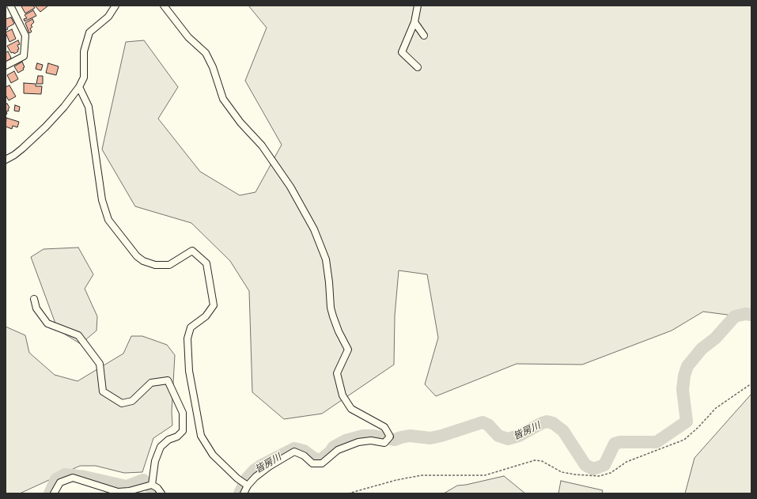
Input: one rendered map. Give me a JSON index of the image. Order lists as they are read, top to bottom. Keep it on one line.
{"water":["皆房川"]}
